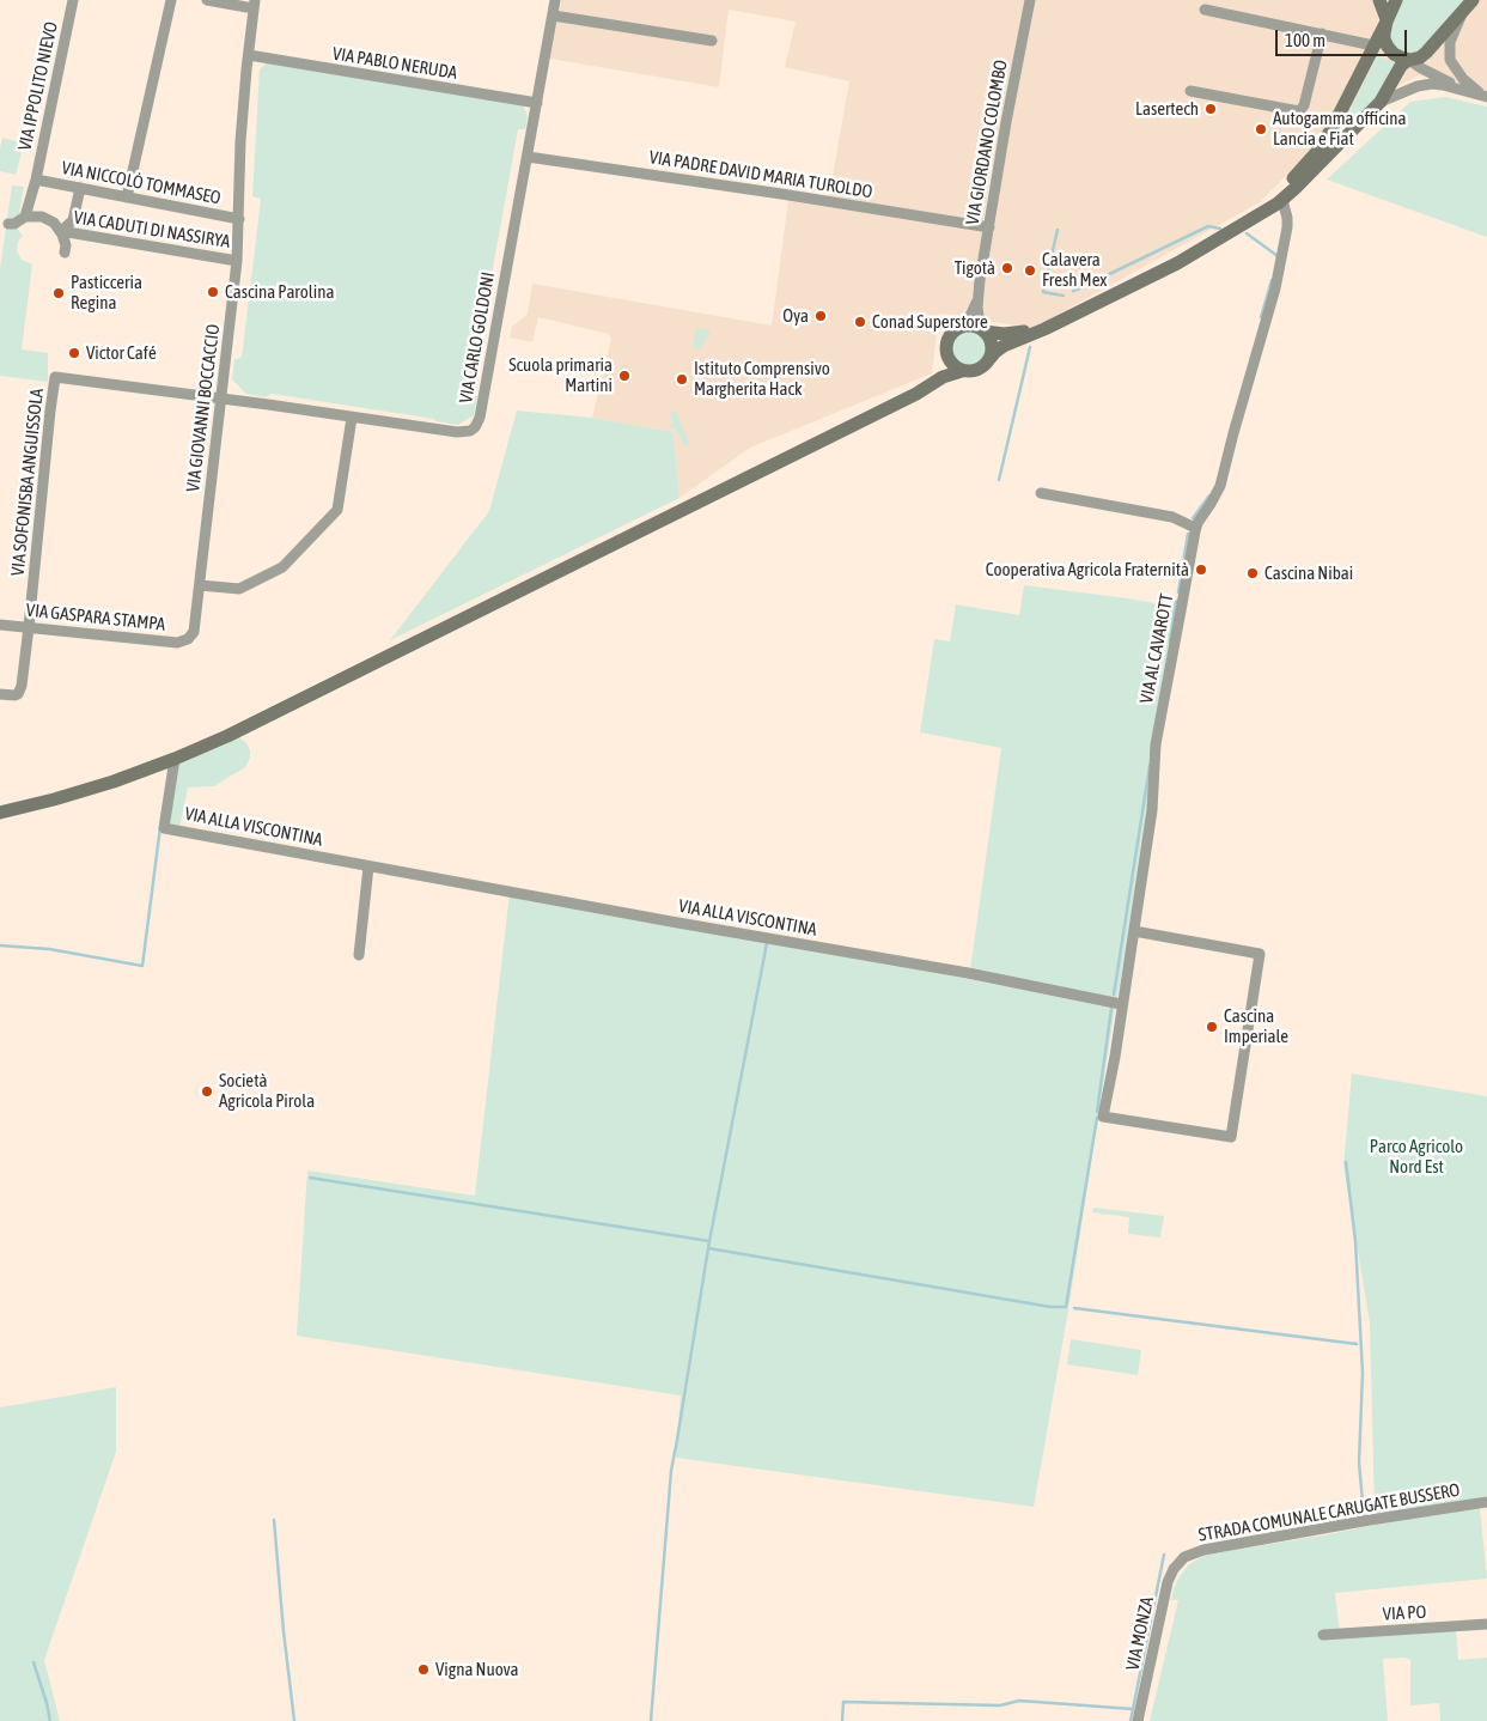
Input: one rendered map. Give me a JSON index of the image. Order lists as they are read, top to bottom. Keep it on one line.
{"streets":{"street":["VIA PABLO NERUDA","VIA IPPOLITO NIEVO","VIA GIORDANO COLOMBO","VIA PADRE DAVID MARIA TUROLDO","VIA NICCOLÒ TOMMASEO","VIA CADUTI DI NASSIRYA","VIA CARLO GOLDONI","VIA GIOVANNI BOCCACCIO","VIA SOFONISBA ANGUISSOLA","VIA GASPARA STAMPA","VIA AL CAVAROTT","VIA ALLA VISCONTINA","STRADA COMUNALE CARUGATE BUSSERO","VIA PO","VIA MONZA"]},"crossings":[["VIA PABLO NERUDA","VIA CARLO GOLDONI"],["VIA PABLO NERUDA","VIA GIOVANNI BOCCACCIO"],["VIA IPPOLITO NIEVO","VIA NICCOLÒ TOMMASEO"],["VIA GIORDANO COLOMBO","VIA PADRE DAVID MARIA TUROLDO"],["VIA PADRE DAVID MARIA TUROLDO","VIA CARLO GOLDONI"],["VIA NICCOLÒ TOMMASEO","VIA GIOVANNI BOCCACCIO"],["VIA CADUTI DI NASSIRYA","VIA GIOVANNI BOCCACCIO"],["VIA CARLO GOLDONI","VIA GIOVANNI BOCCACCIO"],["VIA CARLO GOLDONI","VIA SOFONISBA ANGUISSOLA"],["VIA GIOVANNI BOCCACCIO","VIA GASPARA STAMPA"],["VIA SOFONISBA ANGUISSOLA","VIA GASPARA STAMPA"],["VIA AL CAVAROTT","VIA ALLA VISCONTINA"],["STRADA COMUNALE CARUGATE BUSSERO","VIA MONZA"]],"parks":["Parco Agricolo Nord Est"],"places":["Lasertech","Autogamma officina Lancia e Fiat","Tigotà","Calavera Fresh Mex","Cascina Parolina","Pasticceria Regina","Oya","Conad Superstore","Victor Café","Scuola primaria Martini","Istituto Comprensivo Margherita Hack","Cooperativa Agricola Fraternità","Cascina Nibai","Cascina Imperiale","Società Agricola Pirola","Vigna Nuova"],"scale_bar":"100 m"}
